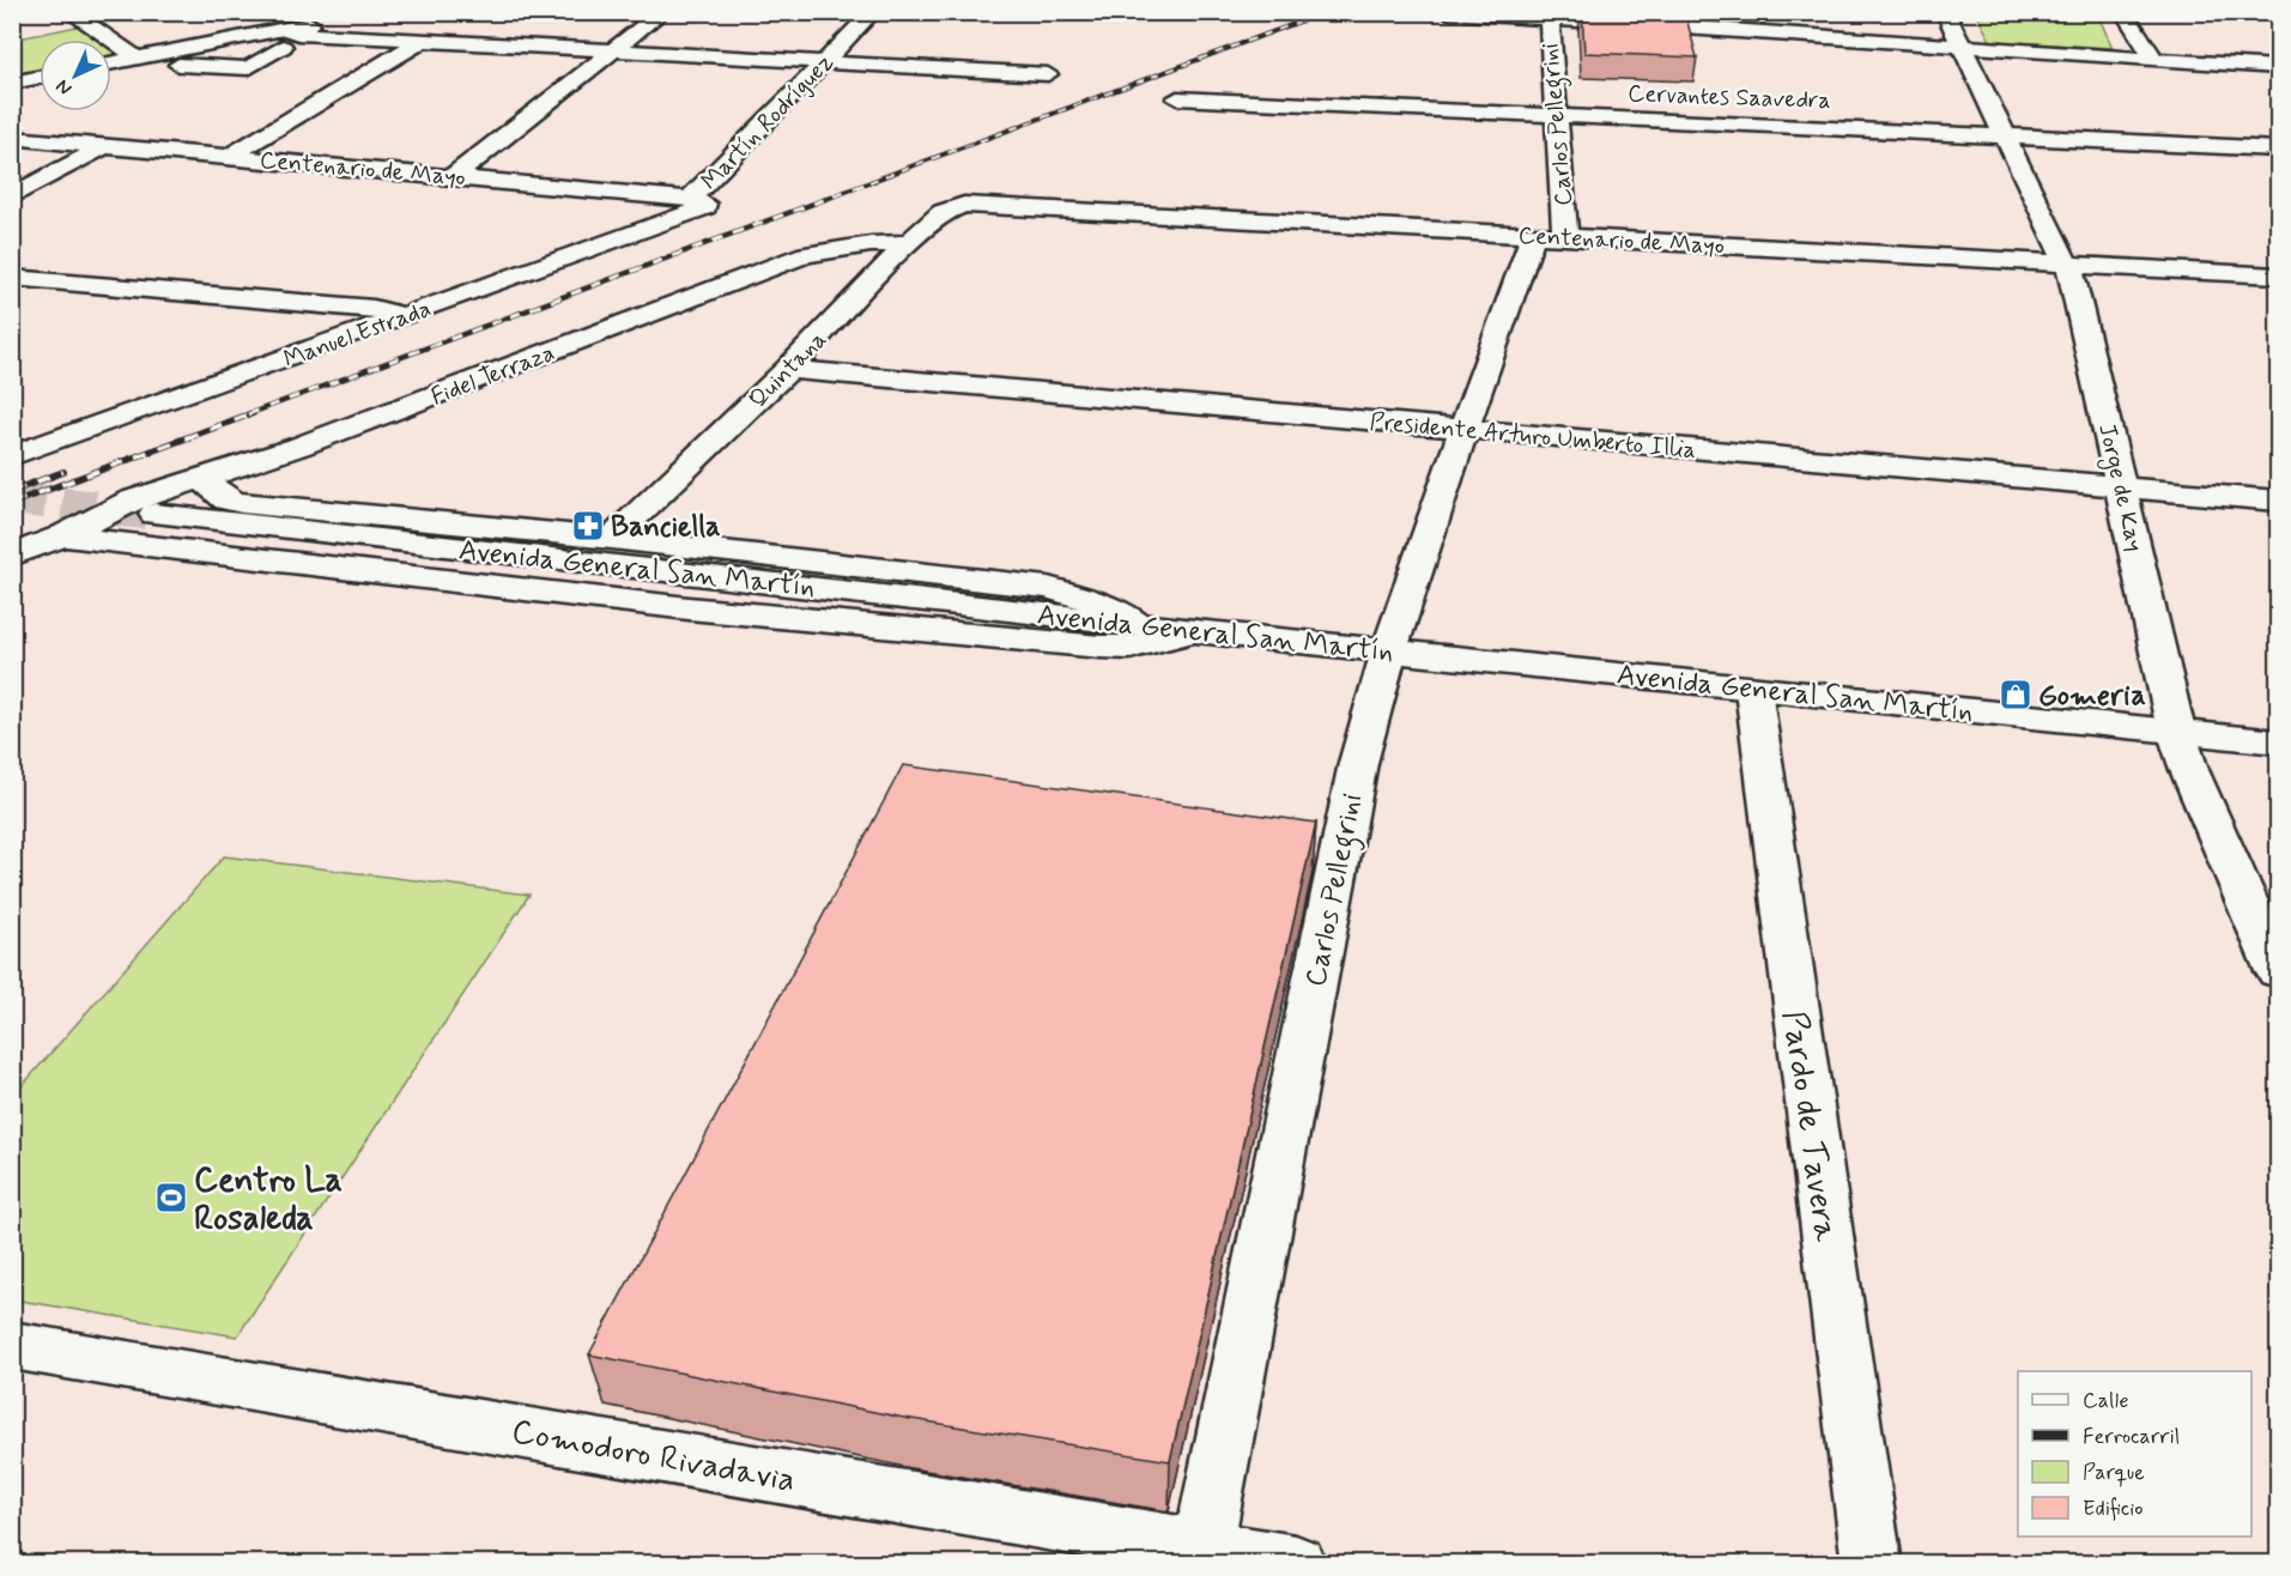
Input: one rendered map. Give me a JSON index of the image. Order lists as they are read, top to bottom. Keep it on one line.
{"streets":{"street":["Cervantes Saavedra","Martín Rodríguez","Carlos Pellegrini","Centenario de Mayo","Manuel Estrada","Quintana","Fidel Terraza","Presidente Arturo Umberto Illia","Jorge de Kay","Avenida General San Martín","Pardo de Tavera","Comodoro Rivadavia"]},"crossings":[["Cervantes Saavedra","Carlos Pellegrini"],["Cervantes Saavedra","Jorge de Kay"],["Martín Rodríguez","Centenario de Mayo"],["Martín Rodríguez","Manuel Estrada"],["Carlos Pellegrini","Centenario de Mayo"],["Carlos Pellegrini","Presidente Arturo Umberto Illia"],["Carlos Pellegrini","Avenida General San Martín"],["Carlos Pellegrini","Comodoro Rivadavia"],["Centenario de Mayo","Manuel Estrada"],["Centenario de Mayo","Quintana"],["Centenario de Mayo","Jorge de Kay"],["Quintana","Fidel Terraza"],["Quintana","Presidente Arturo Umberto Illia"],["Presidente Arturo Umberto Illia","Jorge de Kay"],["Jorge de Kay","Avenida General San Martín"],["Avenida General San Martín","Pardo de Tavera"]],"places":{"pharmacy":["Banciella"],"shop":["Gomeria"],"sports":["Centro La Rosaleda"]},"legend":["Calle","Ferrocarril","Parque","Edificio"],"north":"bottom left"}
